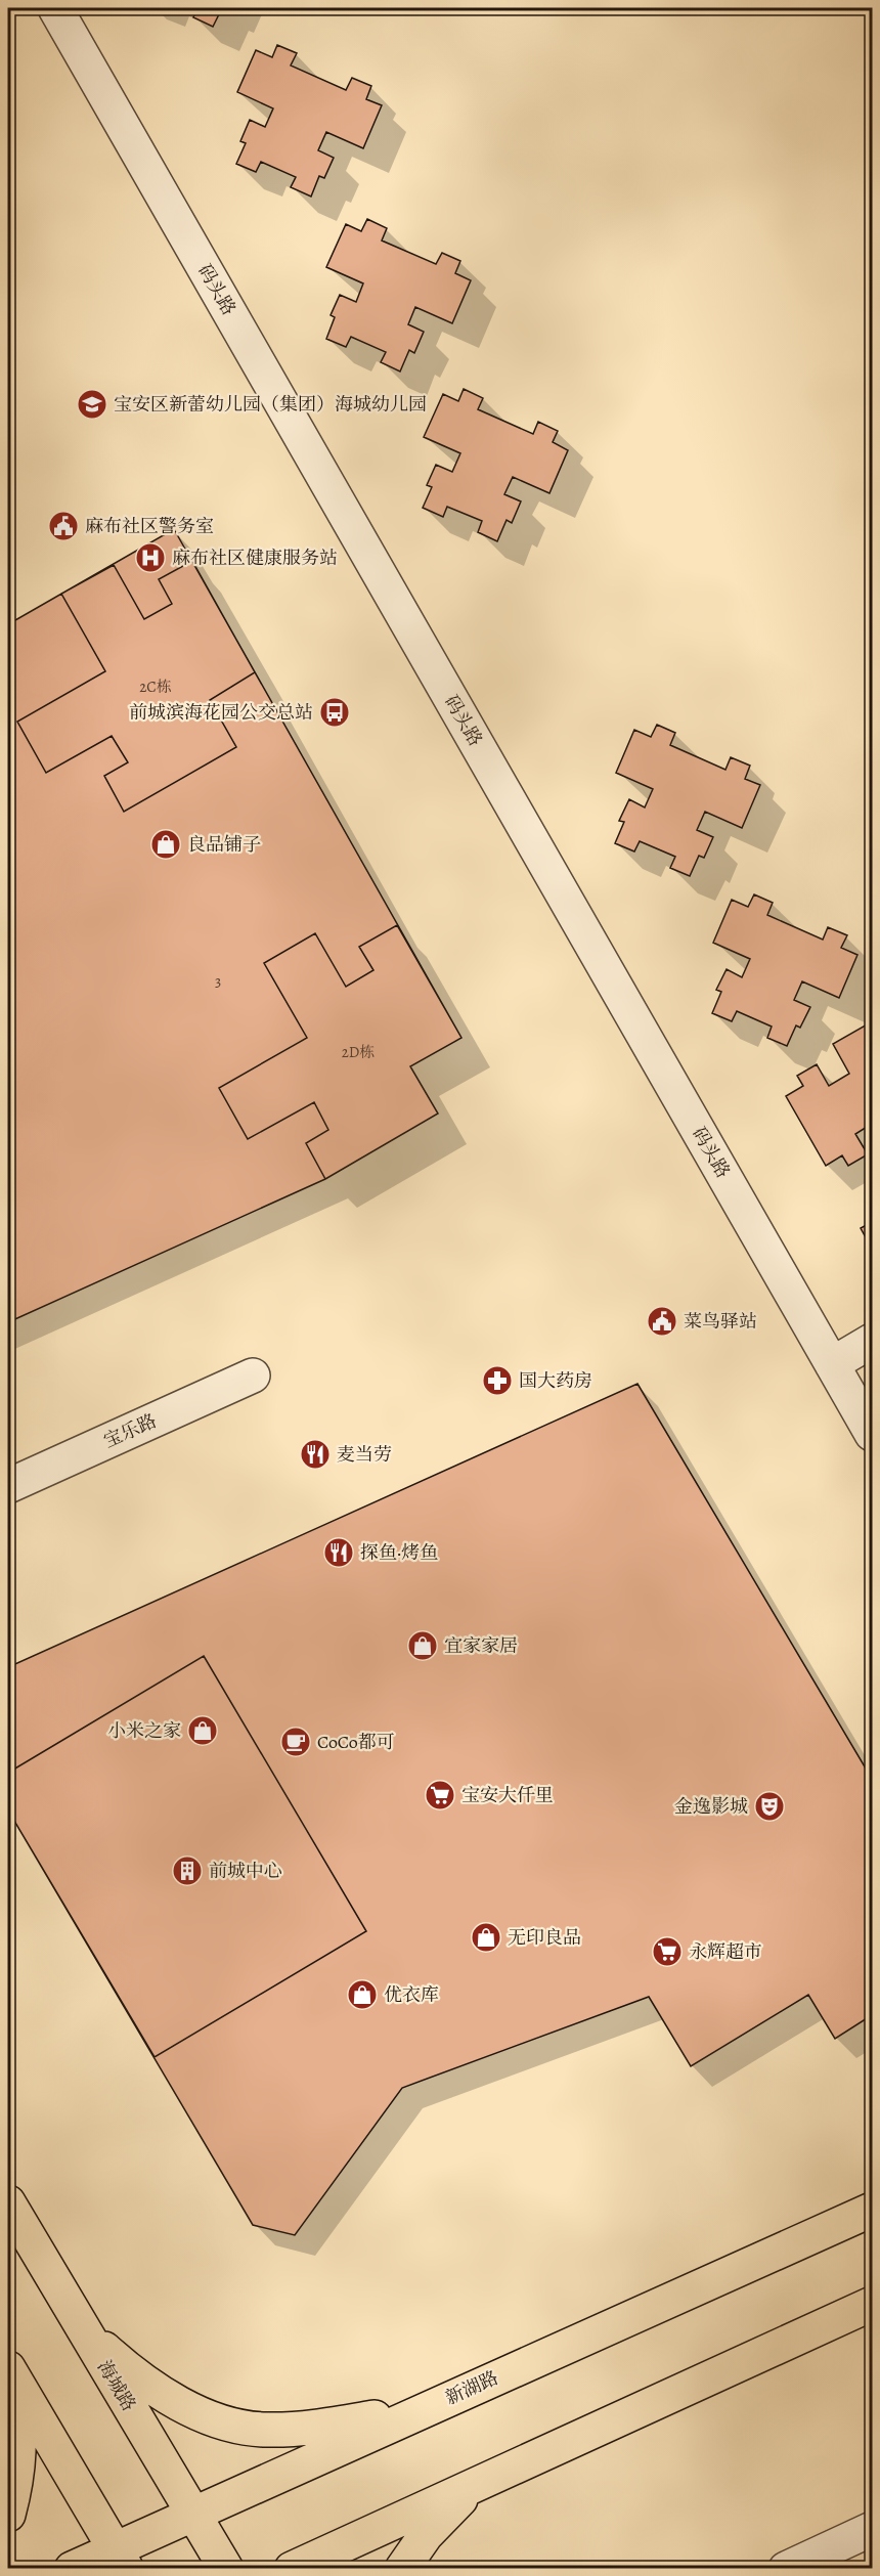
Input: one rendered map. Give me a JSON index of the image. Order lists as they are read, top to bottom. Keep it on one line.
{"streets":{"main road":["海城路","新湖路"],"street":["码头路","宝乐路"]},"crossings":[["海城路","新湖路"]],"places":{"school or university":["宝安区新蕾幼儿园（集团）海城幼儿园"],"public building":["麻布社区警务室","菜鸟驿站"],"hospital":["麻布社区健康服务站"],"bus stop":["前城滨海花园公交总站"],"shop":["良品铺子","宜家家居","小米之家","无印良品","优衣库"],"pharmacy":["国大药房"],"restaurant":["麦当劳","探鱼·烤鱼"],"cafe":["CoCo都可"],"supermarket":["宝安大仟里","永辉超市"],"theatre":["金逸影城"],"building":["前城中心"]},"house_numbers":["2C栋","3","2D栋"]}
